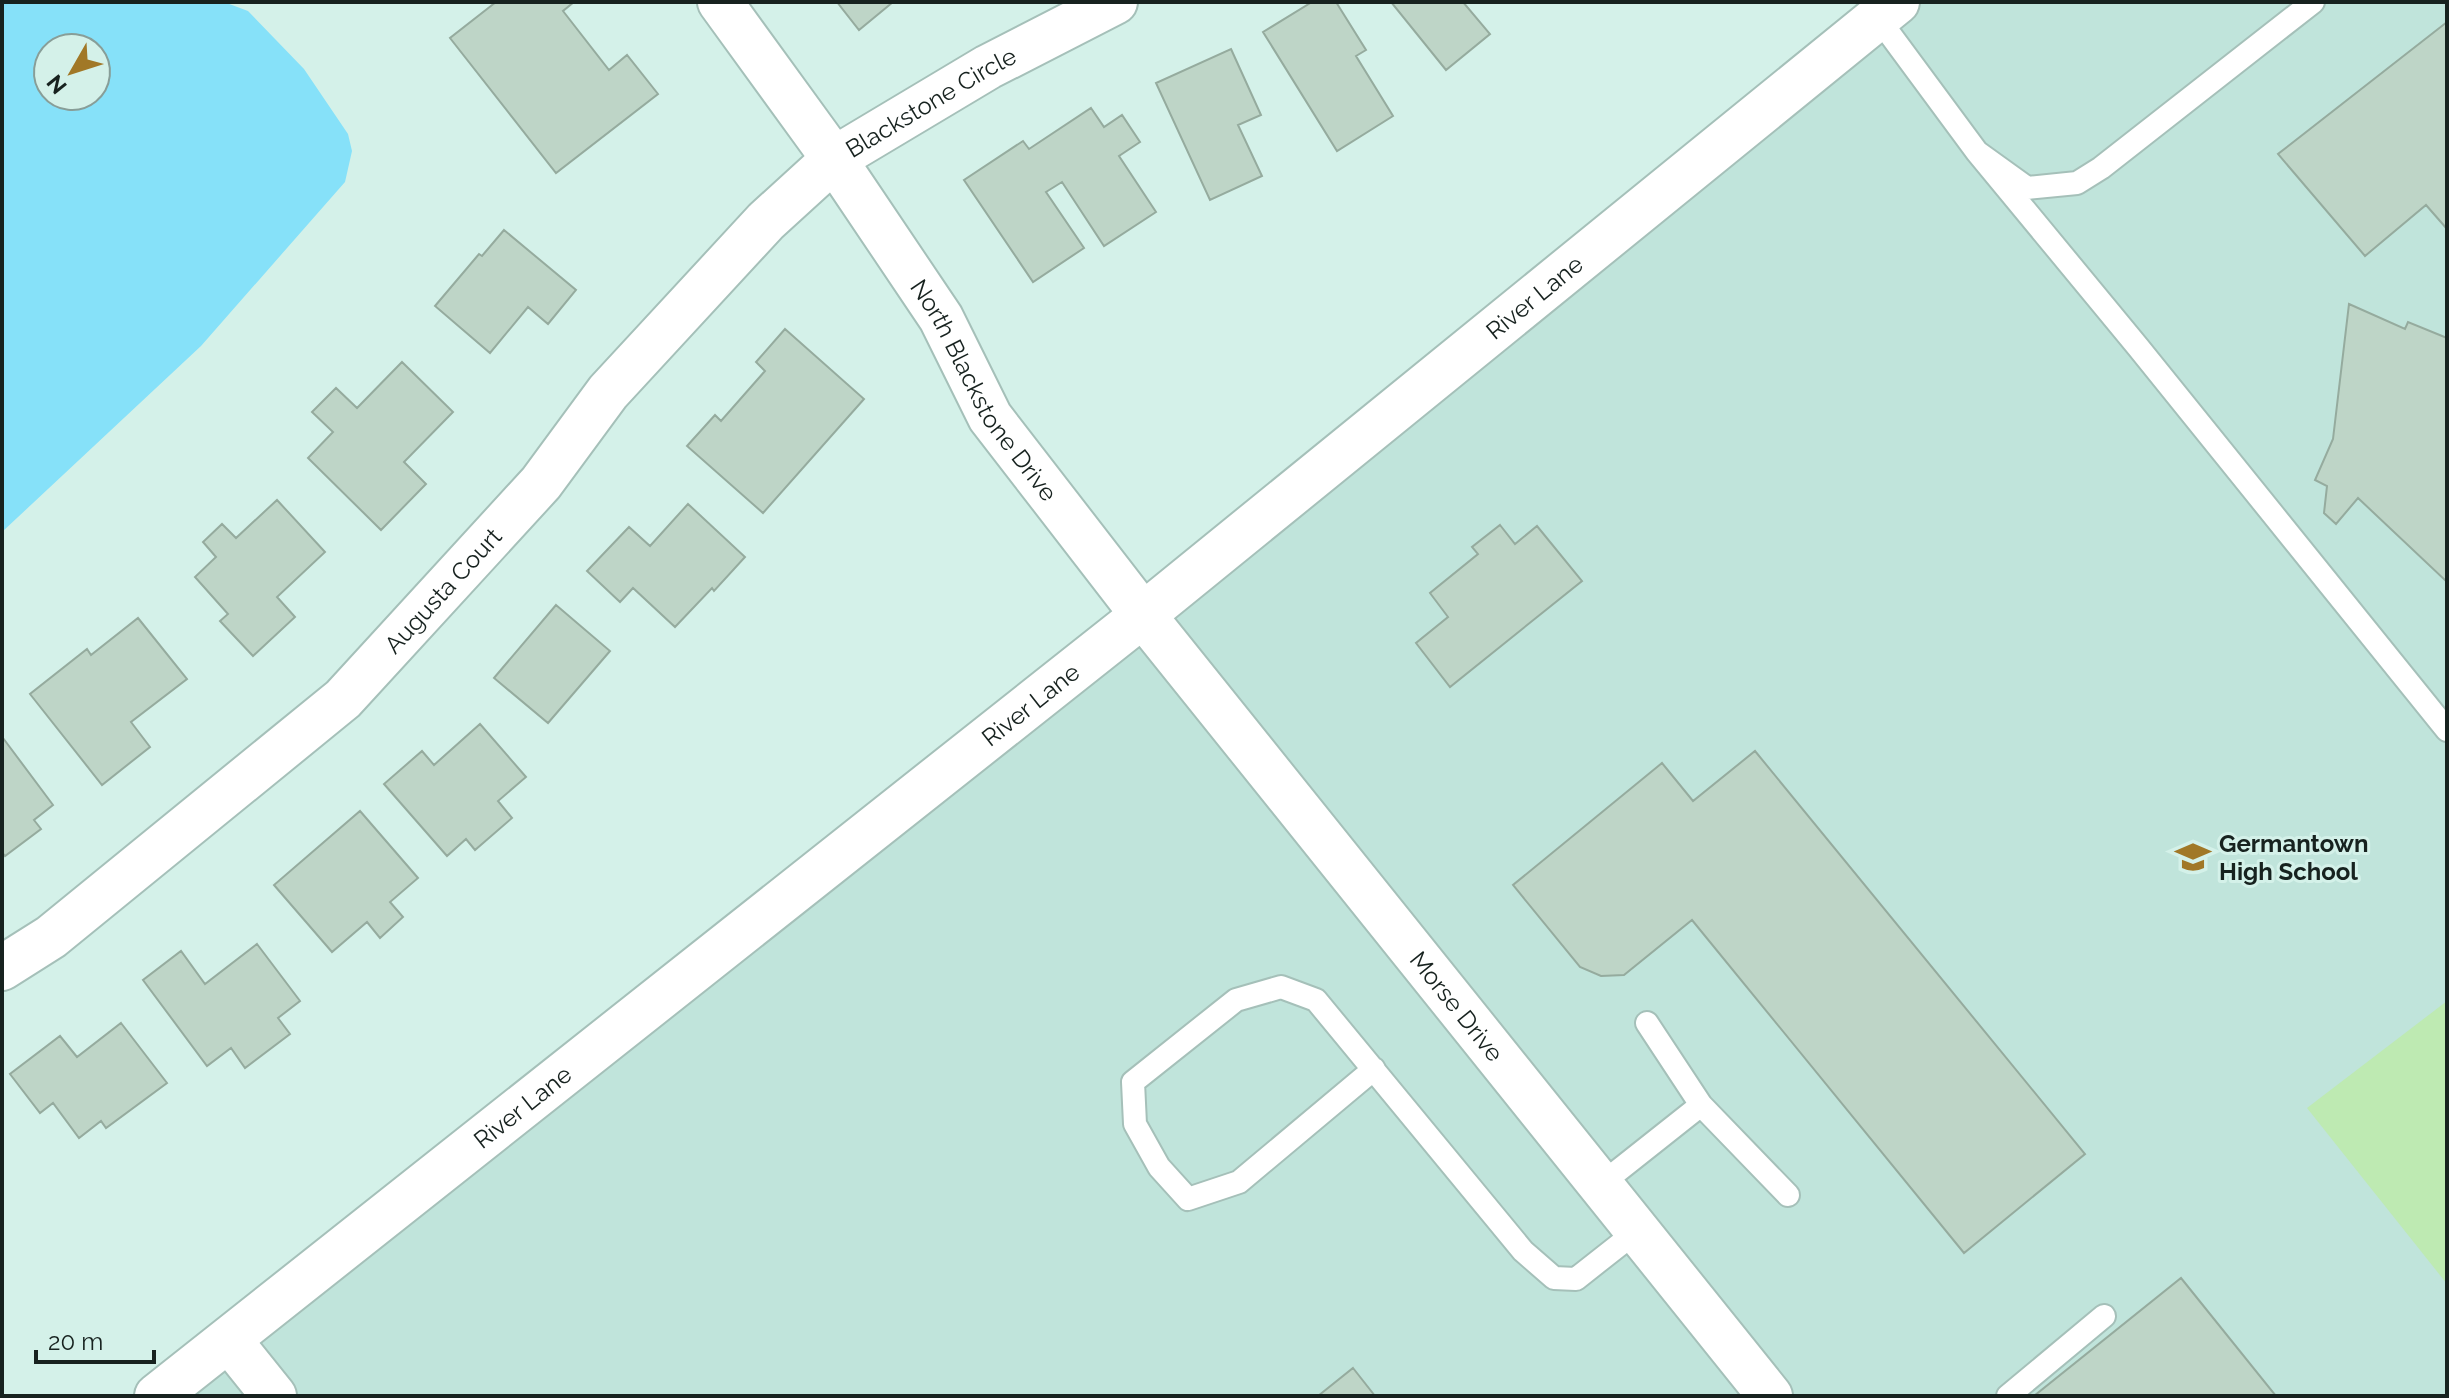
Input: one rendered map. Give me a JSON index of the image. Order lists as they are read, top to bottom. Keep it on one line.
{"streets":{"street":["Blackstone Circle","River Lane","North Blackstone Drive","Augusta Court","Morse Drive"]},"crossings":[["Blackstone Circle","North Blackstone Drive"],["Blackstone Circle","Augusta Court"],["River Lane","North Blackstone Drive"],["River Lane","Morse Drive"],["North Blackstone Drive","Augusta Court"],["North Blackstone Drive","Morse Drive"]],"places":{"school or university":["Germantown High School"]},"scale_bar":"20 m","north":"bottom left"}
